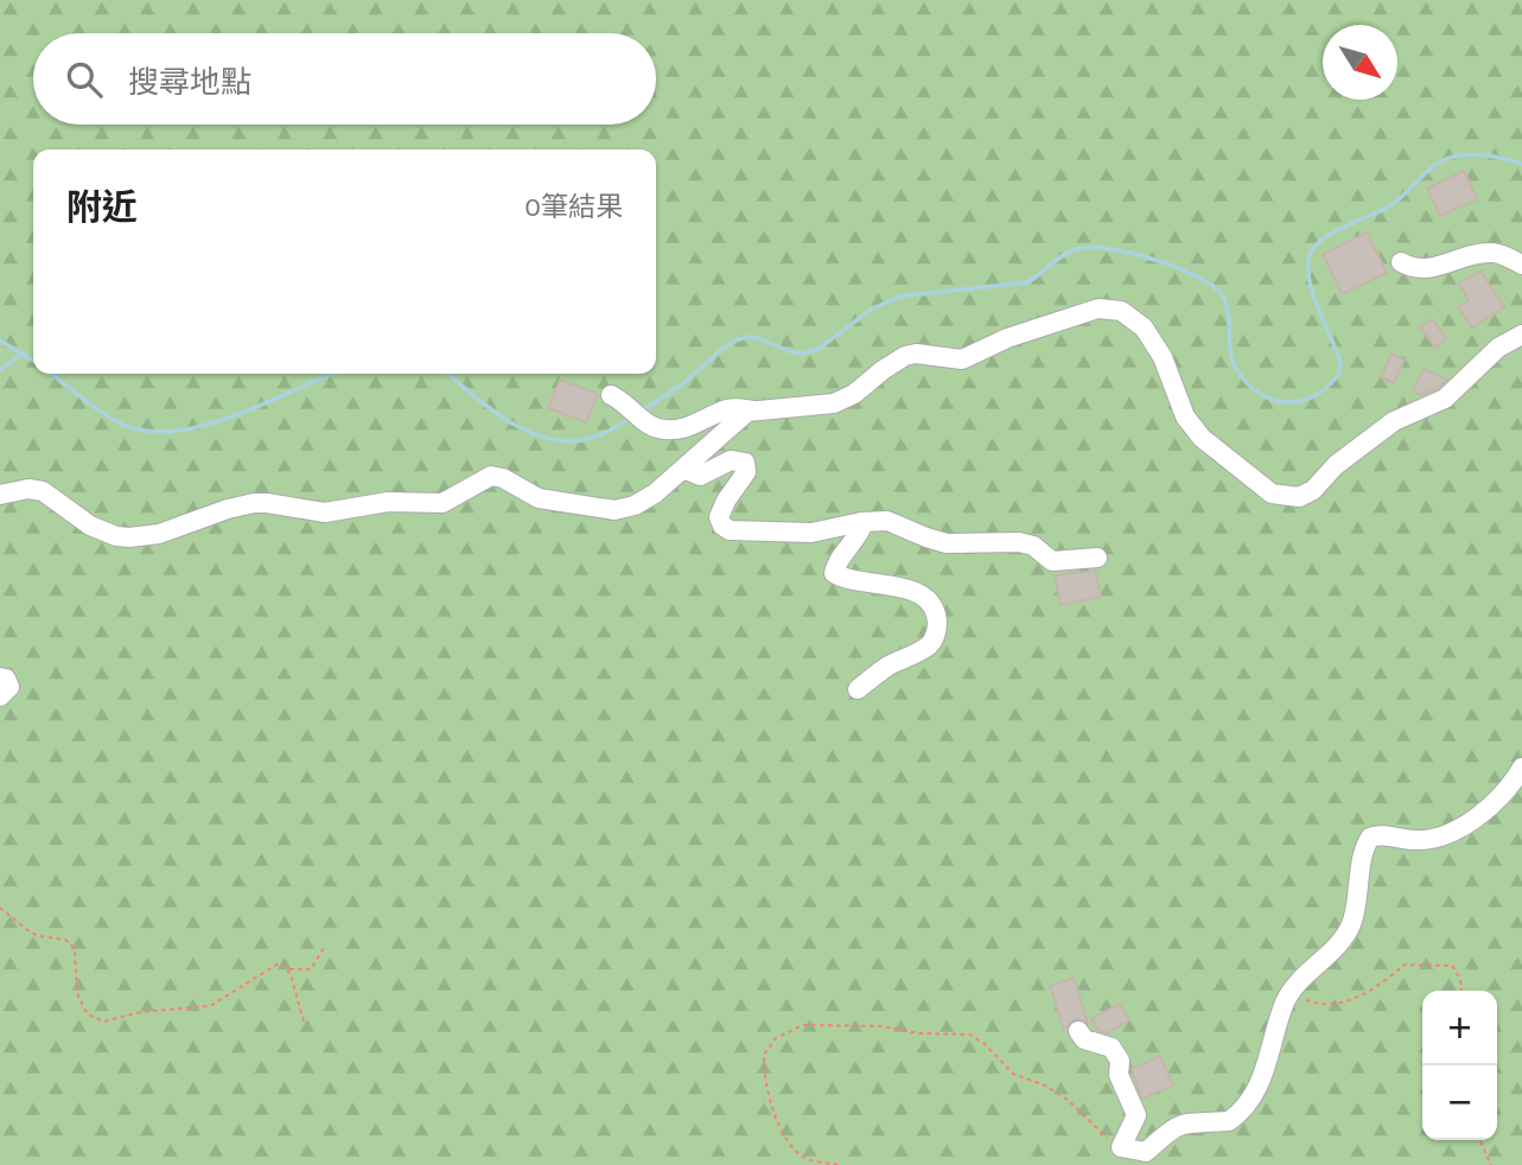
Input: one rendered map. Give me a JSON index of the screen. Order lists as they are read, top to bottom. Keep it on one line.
{"north":"bottom right","page":{"search":"搜尋地點","heading":["附近","0筆結果"],"map_buttons":["+","−"]}}
